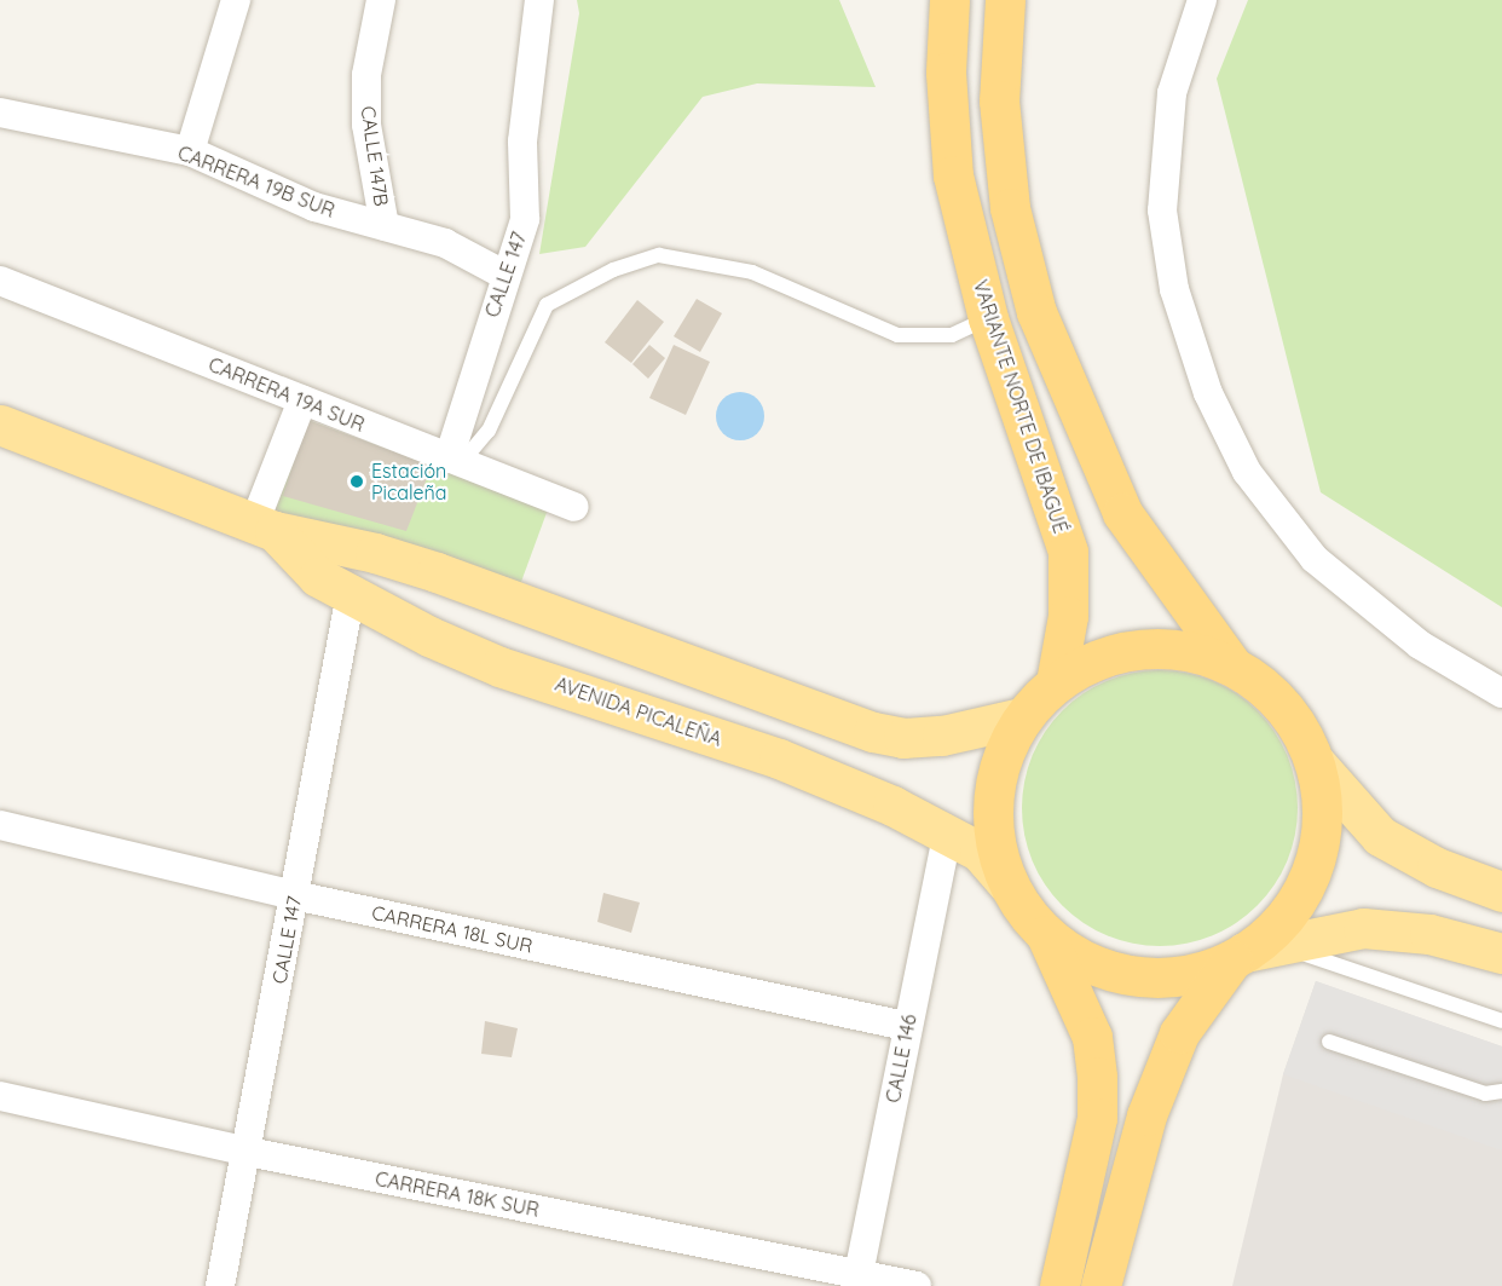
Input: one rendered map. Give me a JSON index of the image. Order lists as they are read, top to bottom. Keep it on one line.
{"streets":{"highway":["VARIANTE NORTE DE IBAGUÉ"],"main road":["AVENIDA PICALEÑA"],"street":["CALLE 147B","CARRERA 19B SUR","CALLE 147","CARRERA 19A SUR","CARRERA 18L SUR","CALLE 146","CARRERA 18K SUR"]},"crossings":[["CALLE 147B","CARRERA 19B SUR"],["CARRERA 19B SUR","CALLE 147"],["CALLE 147","CARRERA 19A SUR"],["CALLE 147","AVENIDA PICALEÑA"],["CALLE 147","CARRERA 18L SUR"],["CALLE 147","CARRERA 18K SUR"],["AVENIDA PICALEÑA","CALLE 146"],["CARRERA 18L SUR","CALLE 146"],["CALLE 146","CARRERA 18K SUR"]],"places":["Estación Picaleña"]}
